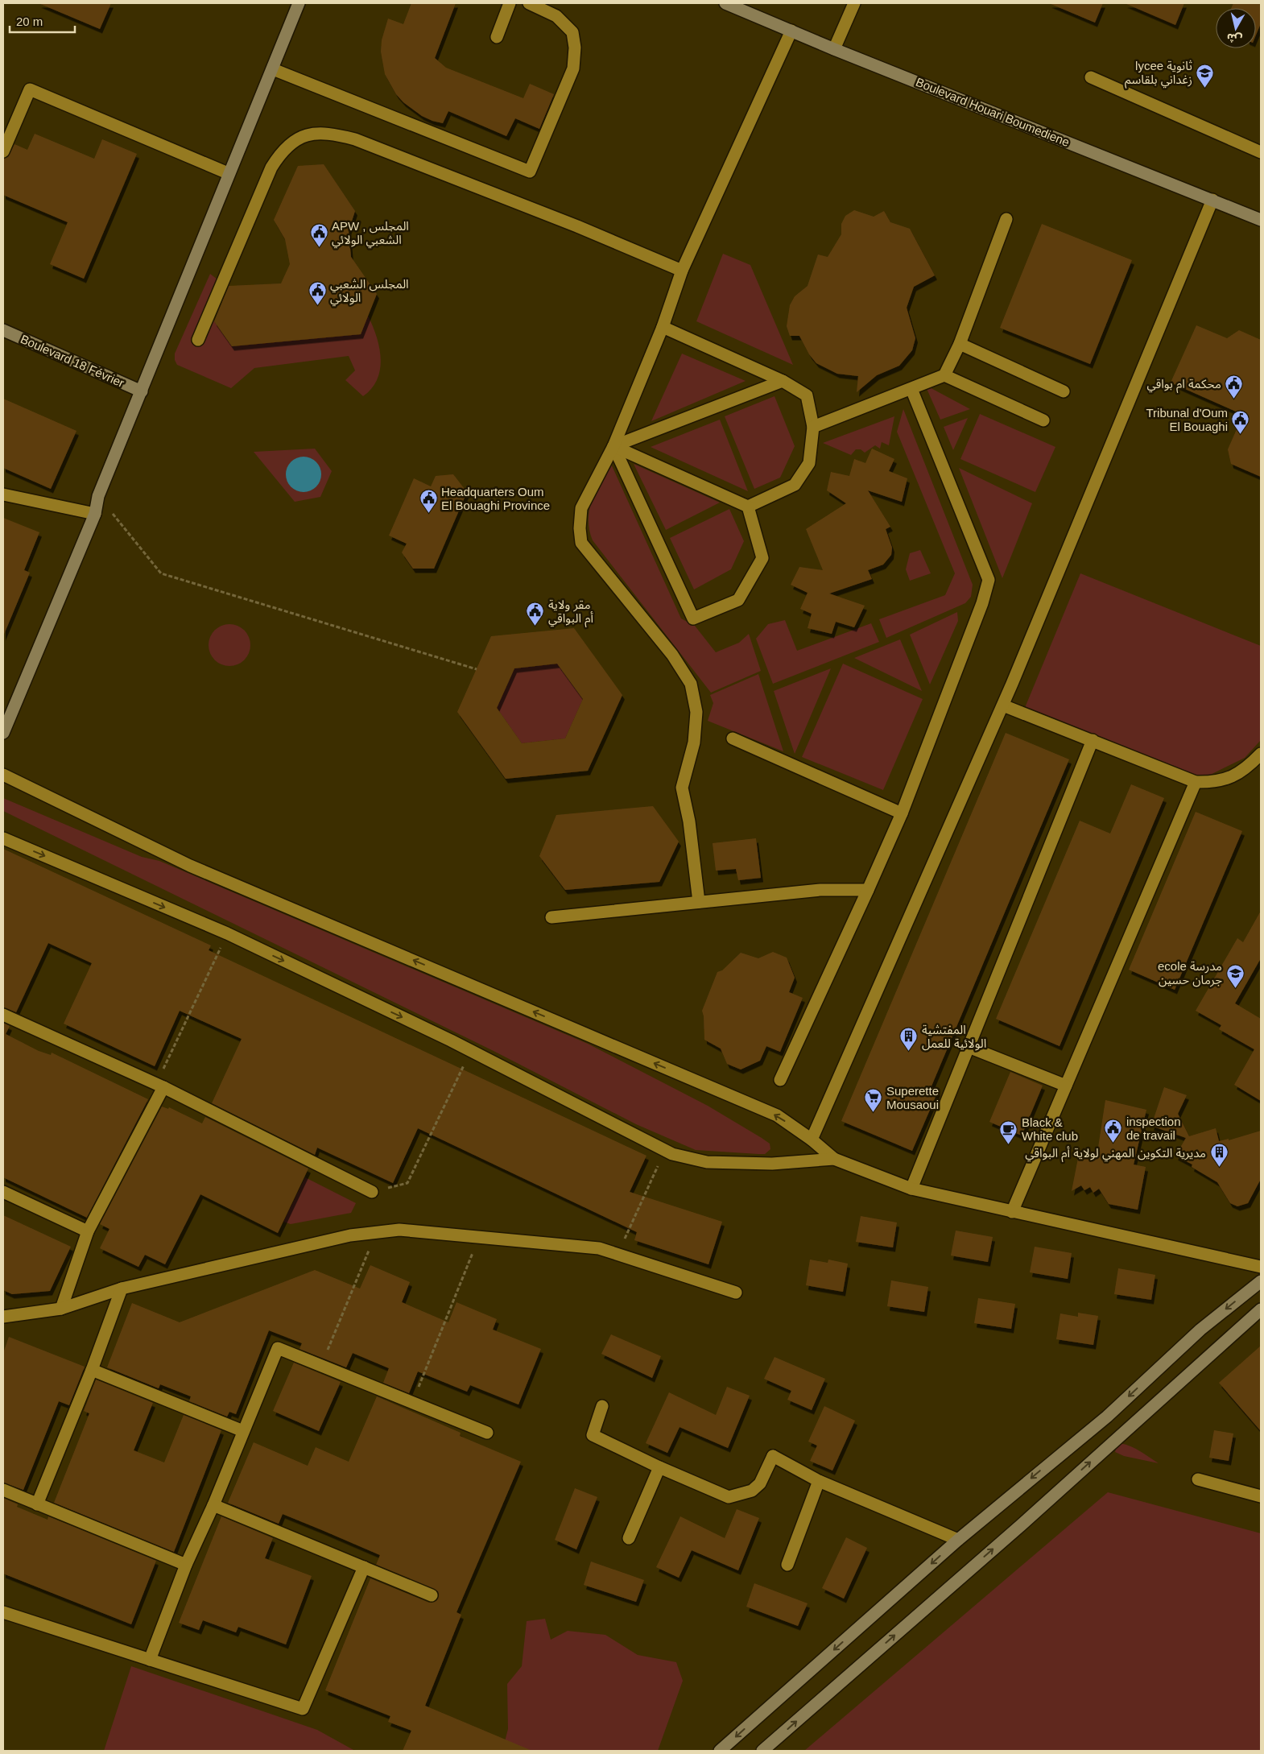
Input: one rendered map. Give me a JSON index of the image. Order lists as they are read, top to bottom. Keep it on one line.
{"streets":{"main road":["Boulevard Houari Boumediene","Boulevard 18 Février"]},"places":{"school or university":["lycee ثانوية زغداني بلقاسم","ecole مدرسة جرمان حسين"],"public building":["APW , المجلس الشعبي الولائي","المجلس الشعبي الولائي","محكمة ام بواقي","Tribunal d'Oum El Bouaghi","Headquarters Oum El Bouaghi Province","مقر ولاية أم البواقي","inspection de travail"],"building":["المفتشية الولائية للعمل","مديرية التكوين المهني لولاية أم البواقي"],"supermarket":["Superette Mousaoui"],"cafe":["Black & White club"]},"scale_bar":"20 m","north":"bottom"}
